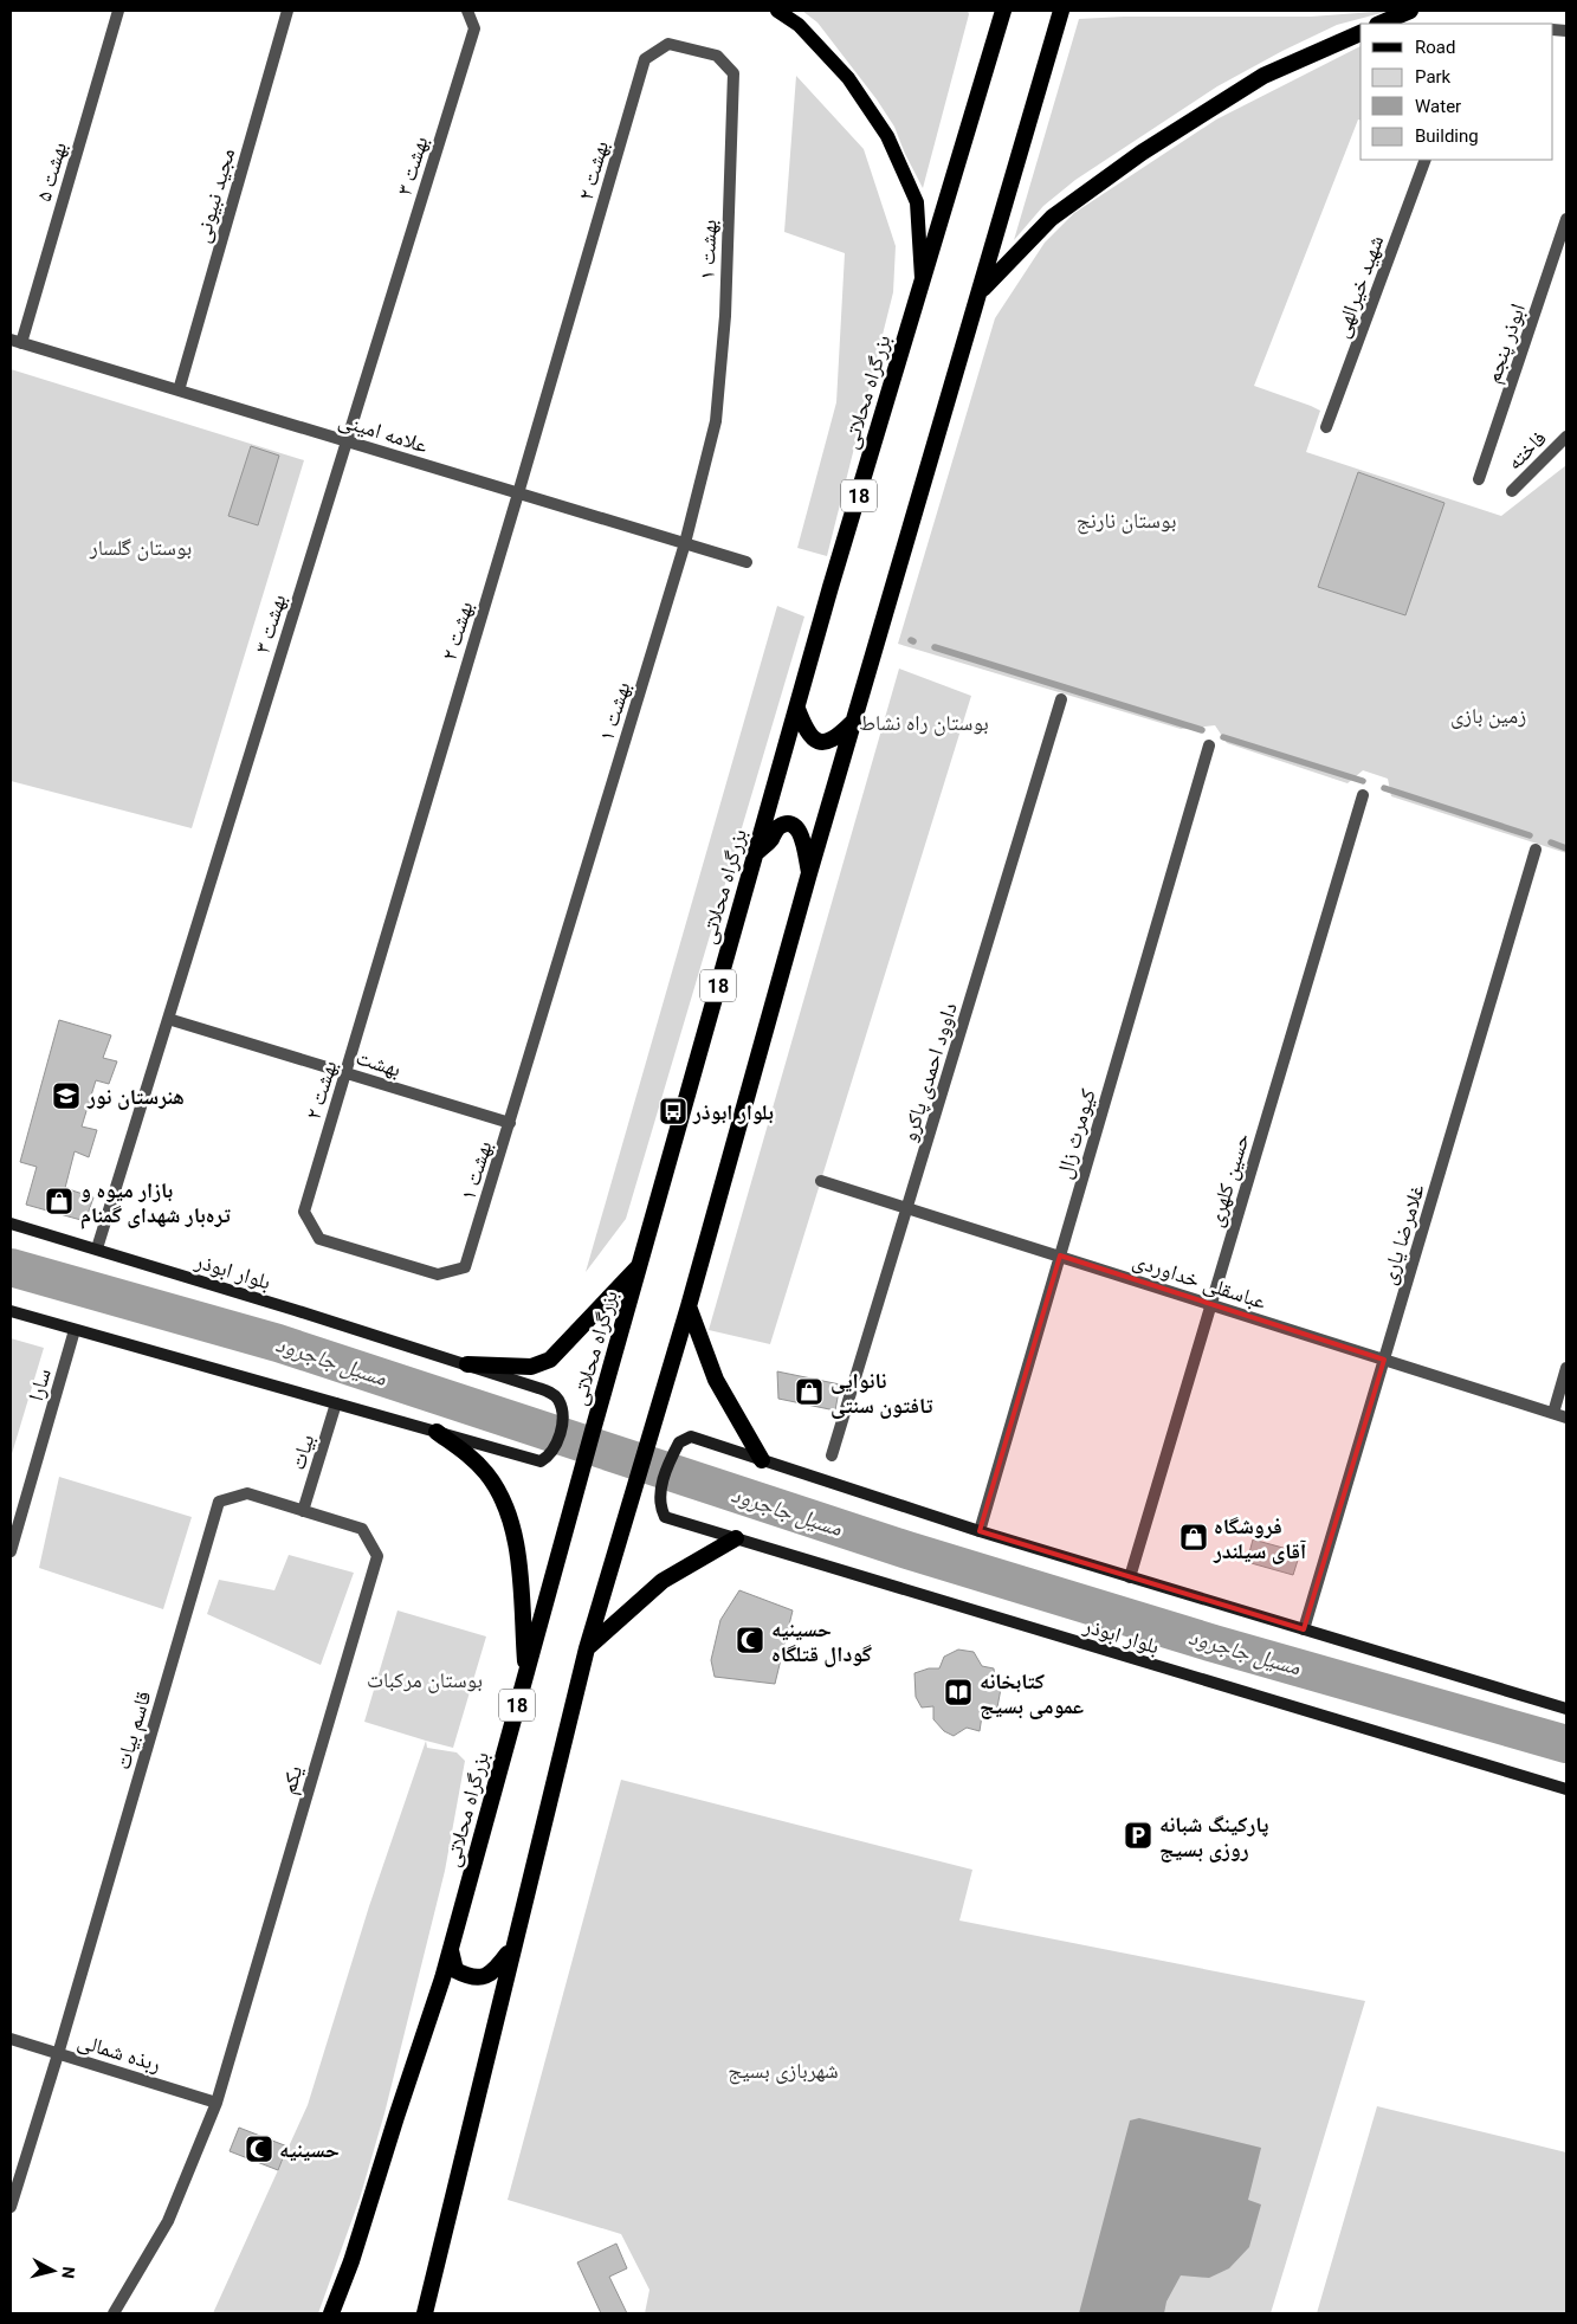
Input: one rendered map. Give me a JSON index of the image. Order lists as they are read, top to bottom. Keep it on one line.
{"streets":{"highway":["بزرگراه محلاتی","18"],"main road":["بلوار ابوذر"],"street":["بهشت ۳","بهشت ۲","بهشت ۵","مجید نبیونی","بهشت ۱","شهید خیرالهی","ابوذر پنجم","علامه امینی","فاخته","بهشت","داوود احمدی پاکرو","کیومرث زال","حسین کلهری","غلامرضا یاری","عباسقلی خداوردی","سارا","بیات","قاسم بیات","یکم","ربذه شمالی"]},"crossings":[["بهشت ۳","علامه امینی"],["بهشت ۳","بهشت"],["بهشت ۳","بلوار ابوذر"],["بهشت ۲","بهشت ۱"],["بهشت ۲","علامه امینی"],["بهشت ۲","بهشت"],["بهشت ۵","علامه امینی"],["مجید نبیونی","علامه امینی"],["بهشت ۱","علامه امینی"],["بهشت ۱","بهشت"],["داوود احمدی پاکرو","عباسقلی خداوردی"],["کیومرث زال","عباسقلی خداوردی"],["حسین کلهری","عباسقلی خداوردی"],["غلامرضا یاری","عباسقلی خداوردی"],["بلوار ابوذر","سارا"],["بلوار ابوذر","بیات"],["بیات","قاسم بیات"],["بیات","یکم"],["قاسم بیات","یکم"],["قاسم بیات","ربذه شمالی"],["یکم","ربذه شمالی"]],"water":["مسیل جاجرود"],"parks":["بوستان نارنج","بوستان گلسار","زمین بازی","بوستان راه نشاط","بوستان مرکبات","شهربازی بسیج"],"places":{"school or university":["هنرستان نور"],"bus stop":["بلوار ابوذر"],"shop":["بازار میوه و تره‌بار شهدای گمنام","نانوایی تافتون سنتی","فروشگاه آقای سیلندر"],"mosque":["حسینیه گودال قتلگاه","حسینیه"],"library":["کتابخانه عمومی بسیج"],"parking":["پارکینگ شبانه روزی بسیج"]},"legend":["Road","Park","Water","Building"],"north":"right"}
